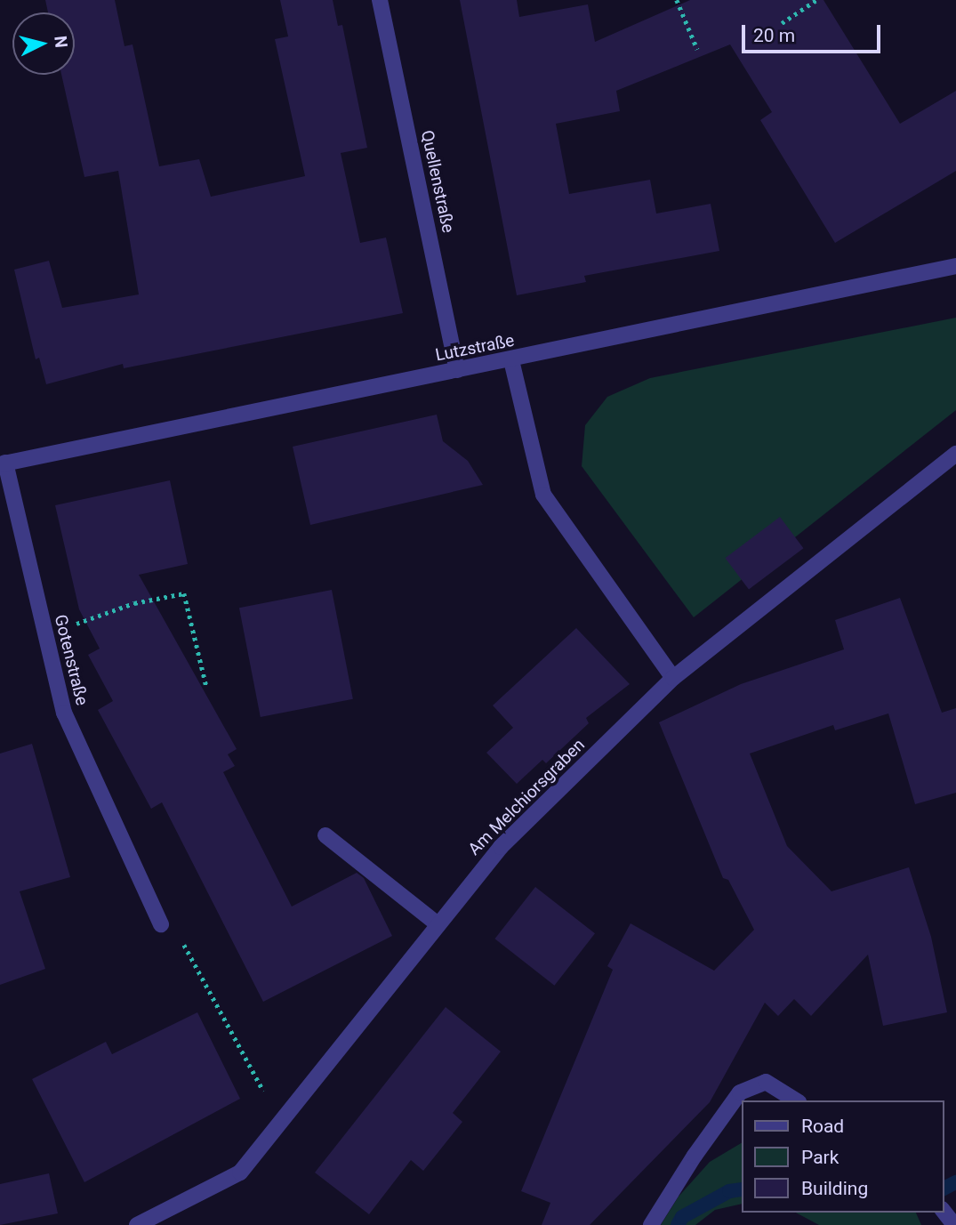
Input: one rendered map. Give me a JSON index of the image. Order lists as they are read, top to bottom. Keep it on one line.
{"streets":{"street":["Quellenstraße","Lutzstraße","Gotenstraße","Am Melchiorsgraben"]},"crossings":[["Quellenstraße","Lutzstraße"],["Lutzstraße","Gotenstraße"]],"legend":["Road","Park","Building"],"scale_bar":"20 m","north":"right"}
